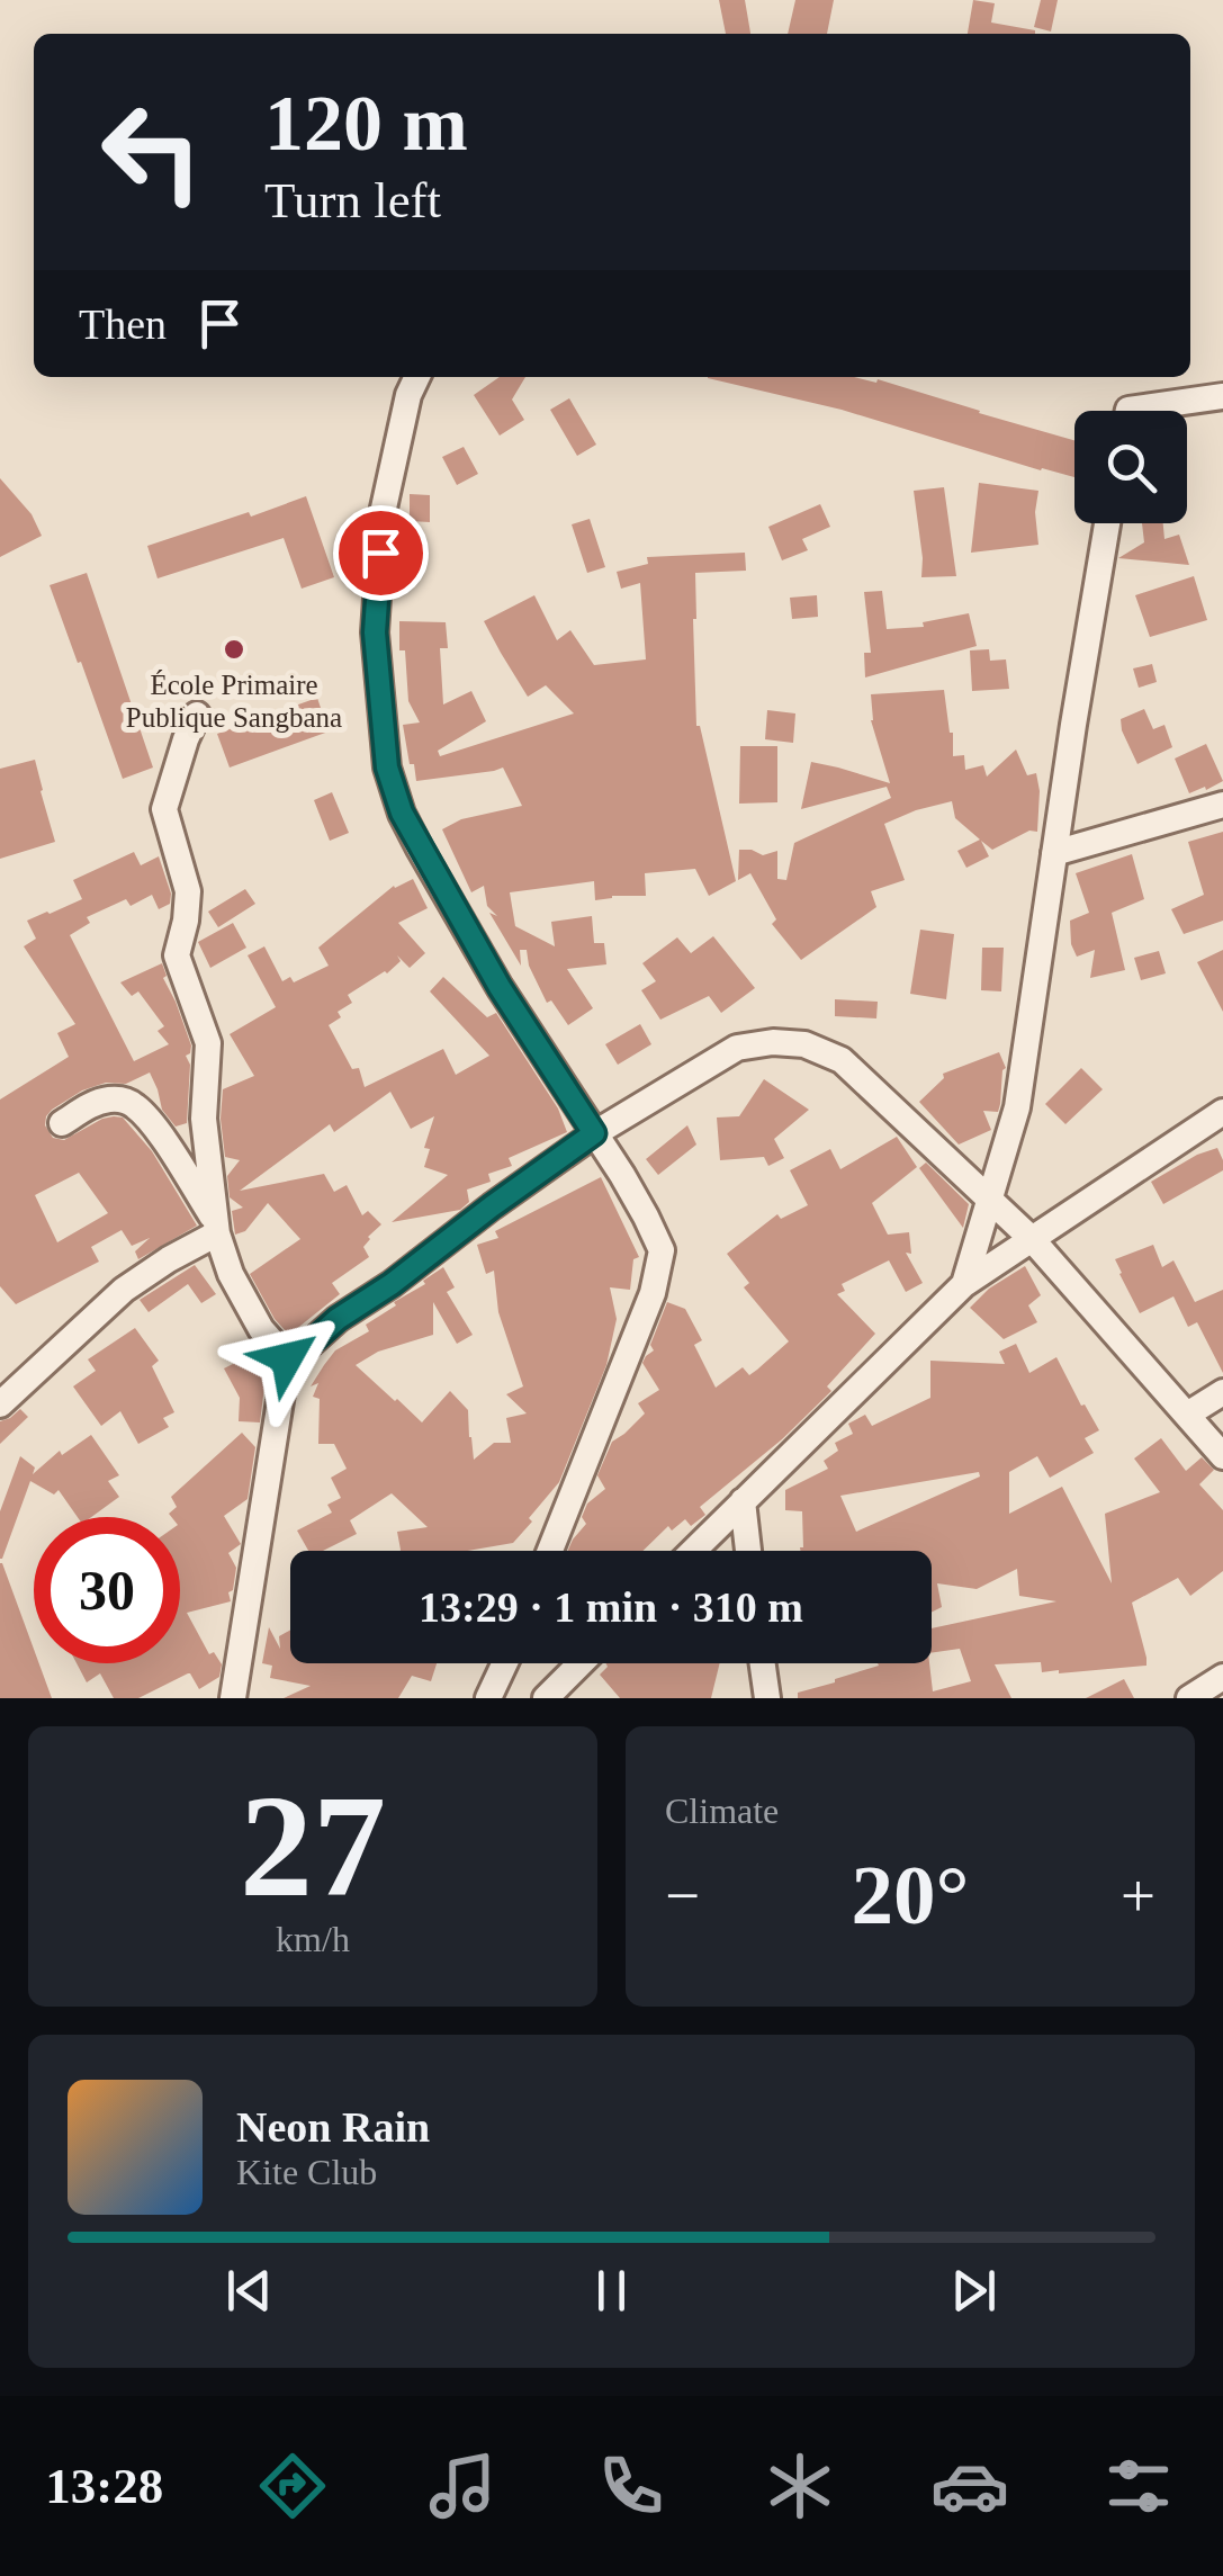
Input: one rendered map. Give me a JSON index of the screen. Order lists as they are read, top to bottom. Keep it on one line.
{"places":["École Primaire Publique Sangbana"],"page":{"turn":["120 m","Turn left"],"then":"Then","limit":"30","trip":"13:29 · 1 min · 310 m","tile":[["27","km/h"],"Climate"],"heat":["−","20°","+"],"song":["Neon Rain","Kite Club"],"tabs":"13:28"}}
